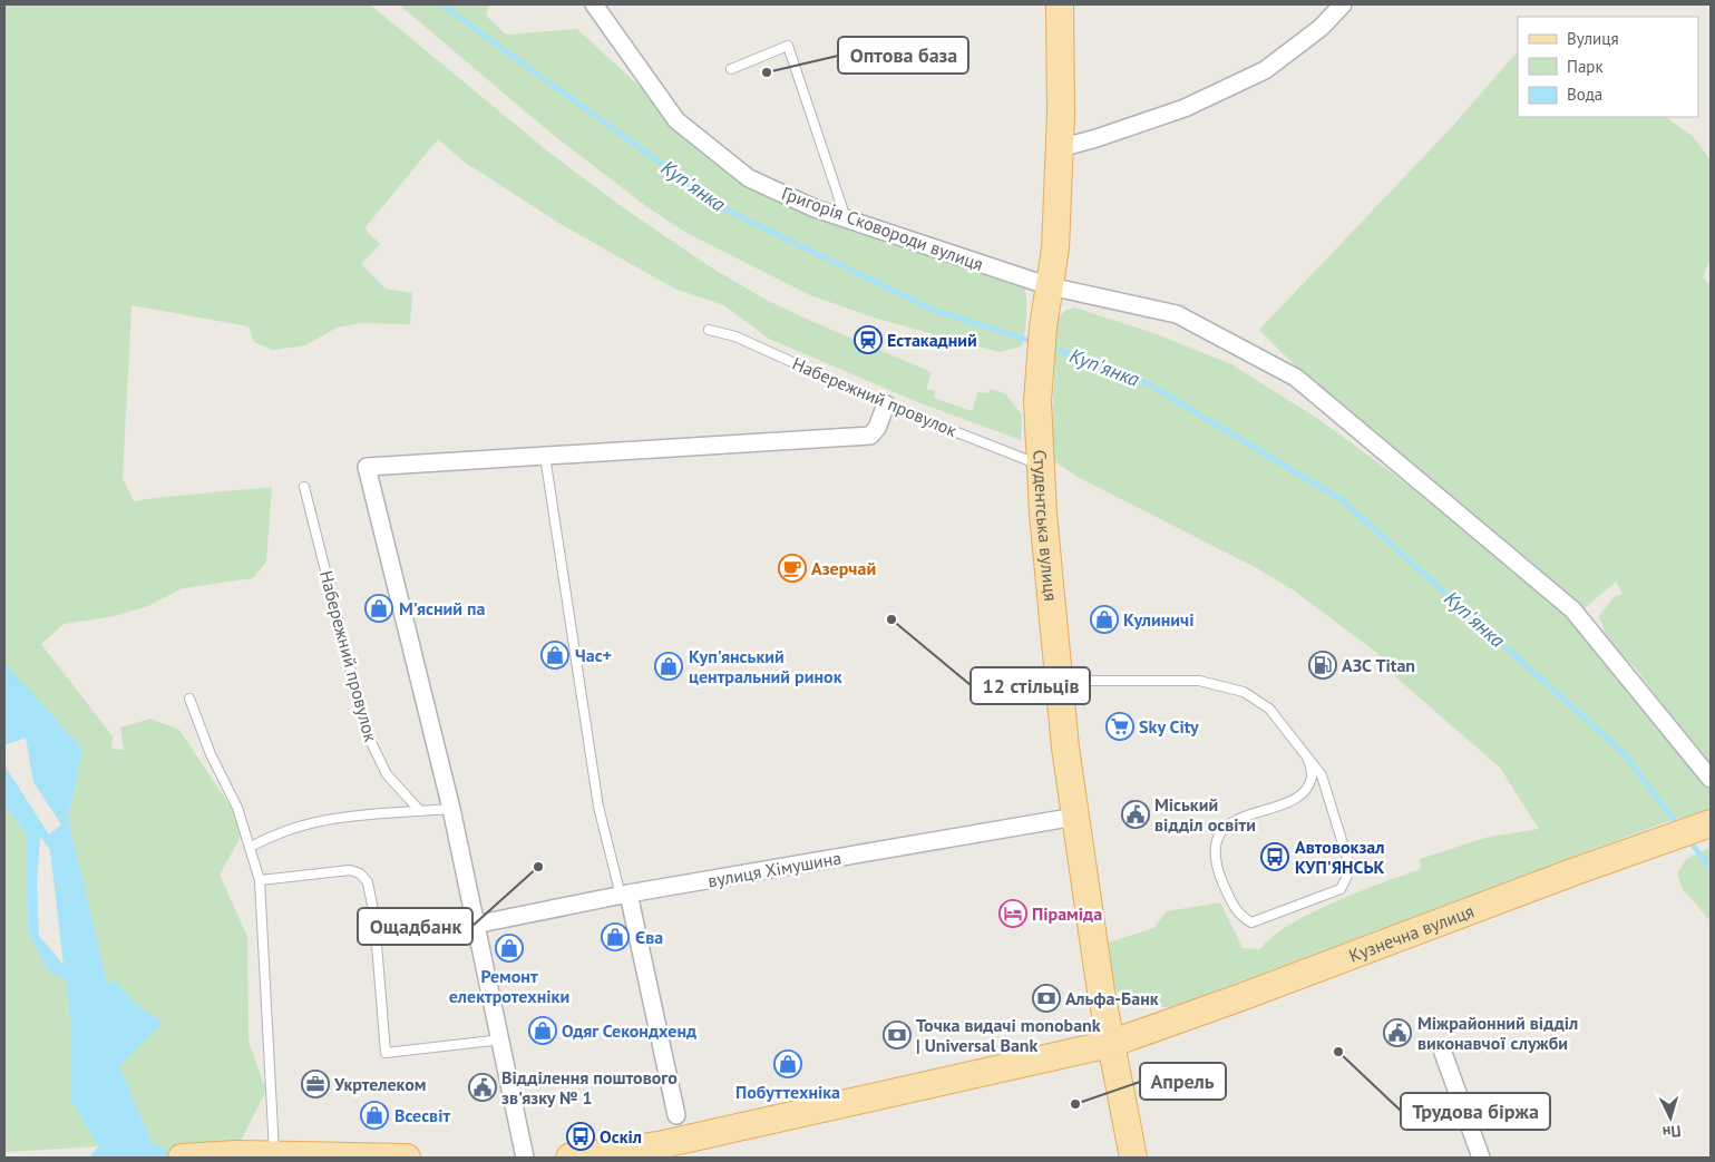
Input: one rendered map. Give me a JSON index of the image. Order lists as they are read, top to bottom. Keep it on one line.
{"streets":{"main road":["Студентська вулиця","Кузнечна вулиця"],"street":["Григорія Сковороди вулиця","вулиця Хімушина"],"lane":["Набережний провулок"]},"crossings":[["Григорія Сковороди вулиця","Студентська вулиця"],["Набережний провулок","Студентська вулиця"],["Студентська вулиця","вулиця Хімушина"],["Студентська вулиця","Кузнечна вулиця"]],"water":["Куп'янка"],"places":{"other":["Оптова база","12 стільців","Ощадбанк","Трудова біржа","Апрель"],"station":["Естакадний"],"cafe":["Азерчай"],"shop":["М'ясний па","Кулиничі","Час+","Куп'янський центральний ринок","Єва","Ремонт електротехніки","Одяг Секондхенд","Побуттехніка","Всесвіт"],"fuel station":["АЗС Titan"],"supermarket":["Sky City"],"public building":["Міський відділ освіти","Міжрайонний відділ виконавчої служби","Відділення поштового зв'язку № 1"],"bus stop":["Автовокзал КУП'ЯНСЬК","Оскіл"],"hotel":["Піраміда"],"bank":["Альфа-Банк","Точка видачі monobank | Universal Bank"],"office":["Укртелеком"]},"legend":["Вулиця","Парк","Вода"],"north":"bottom"}
